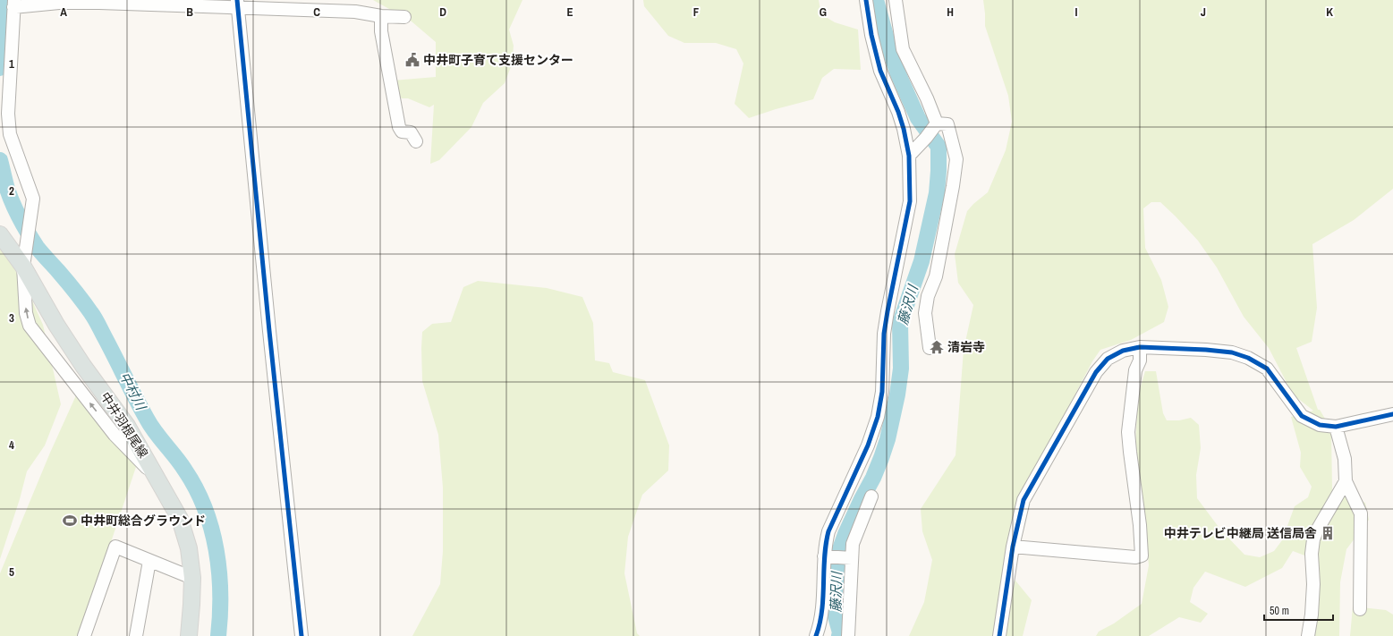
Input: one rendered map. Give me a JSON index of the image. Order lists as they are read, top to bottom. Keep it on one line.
{"streets":{"main road":["中井羽根尾線"]},"water":["藤沢川","中村川"],"places":{"public building":["中井町子育て支援センター"],"temple":["清岩寺"],"sports":["中井町総合グラウンド"],"building":["中井テレビ中継局 送信局舎"]},"scale_bar":"50 m","grid":{"columns":["A","B","C","D","E","F","G","H","I","J","K"],"rows":["1","2","3","4","5"]}}
